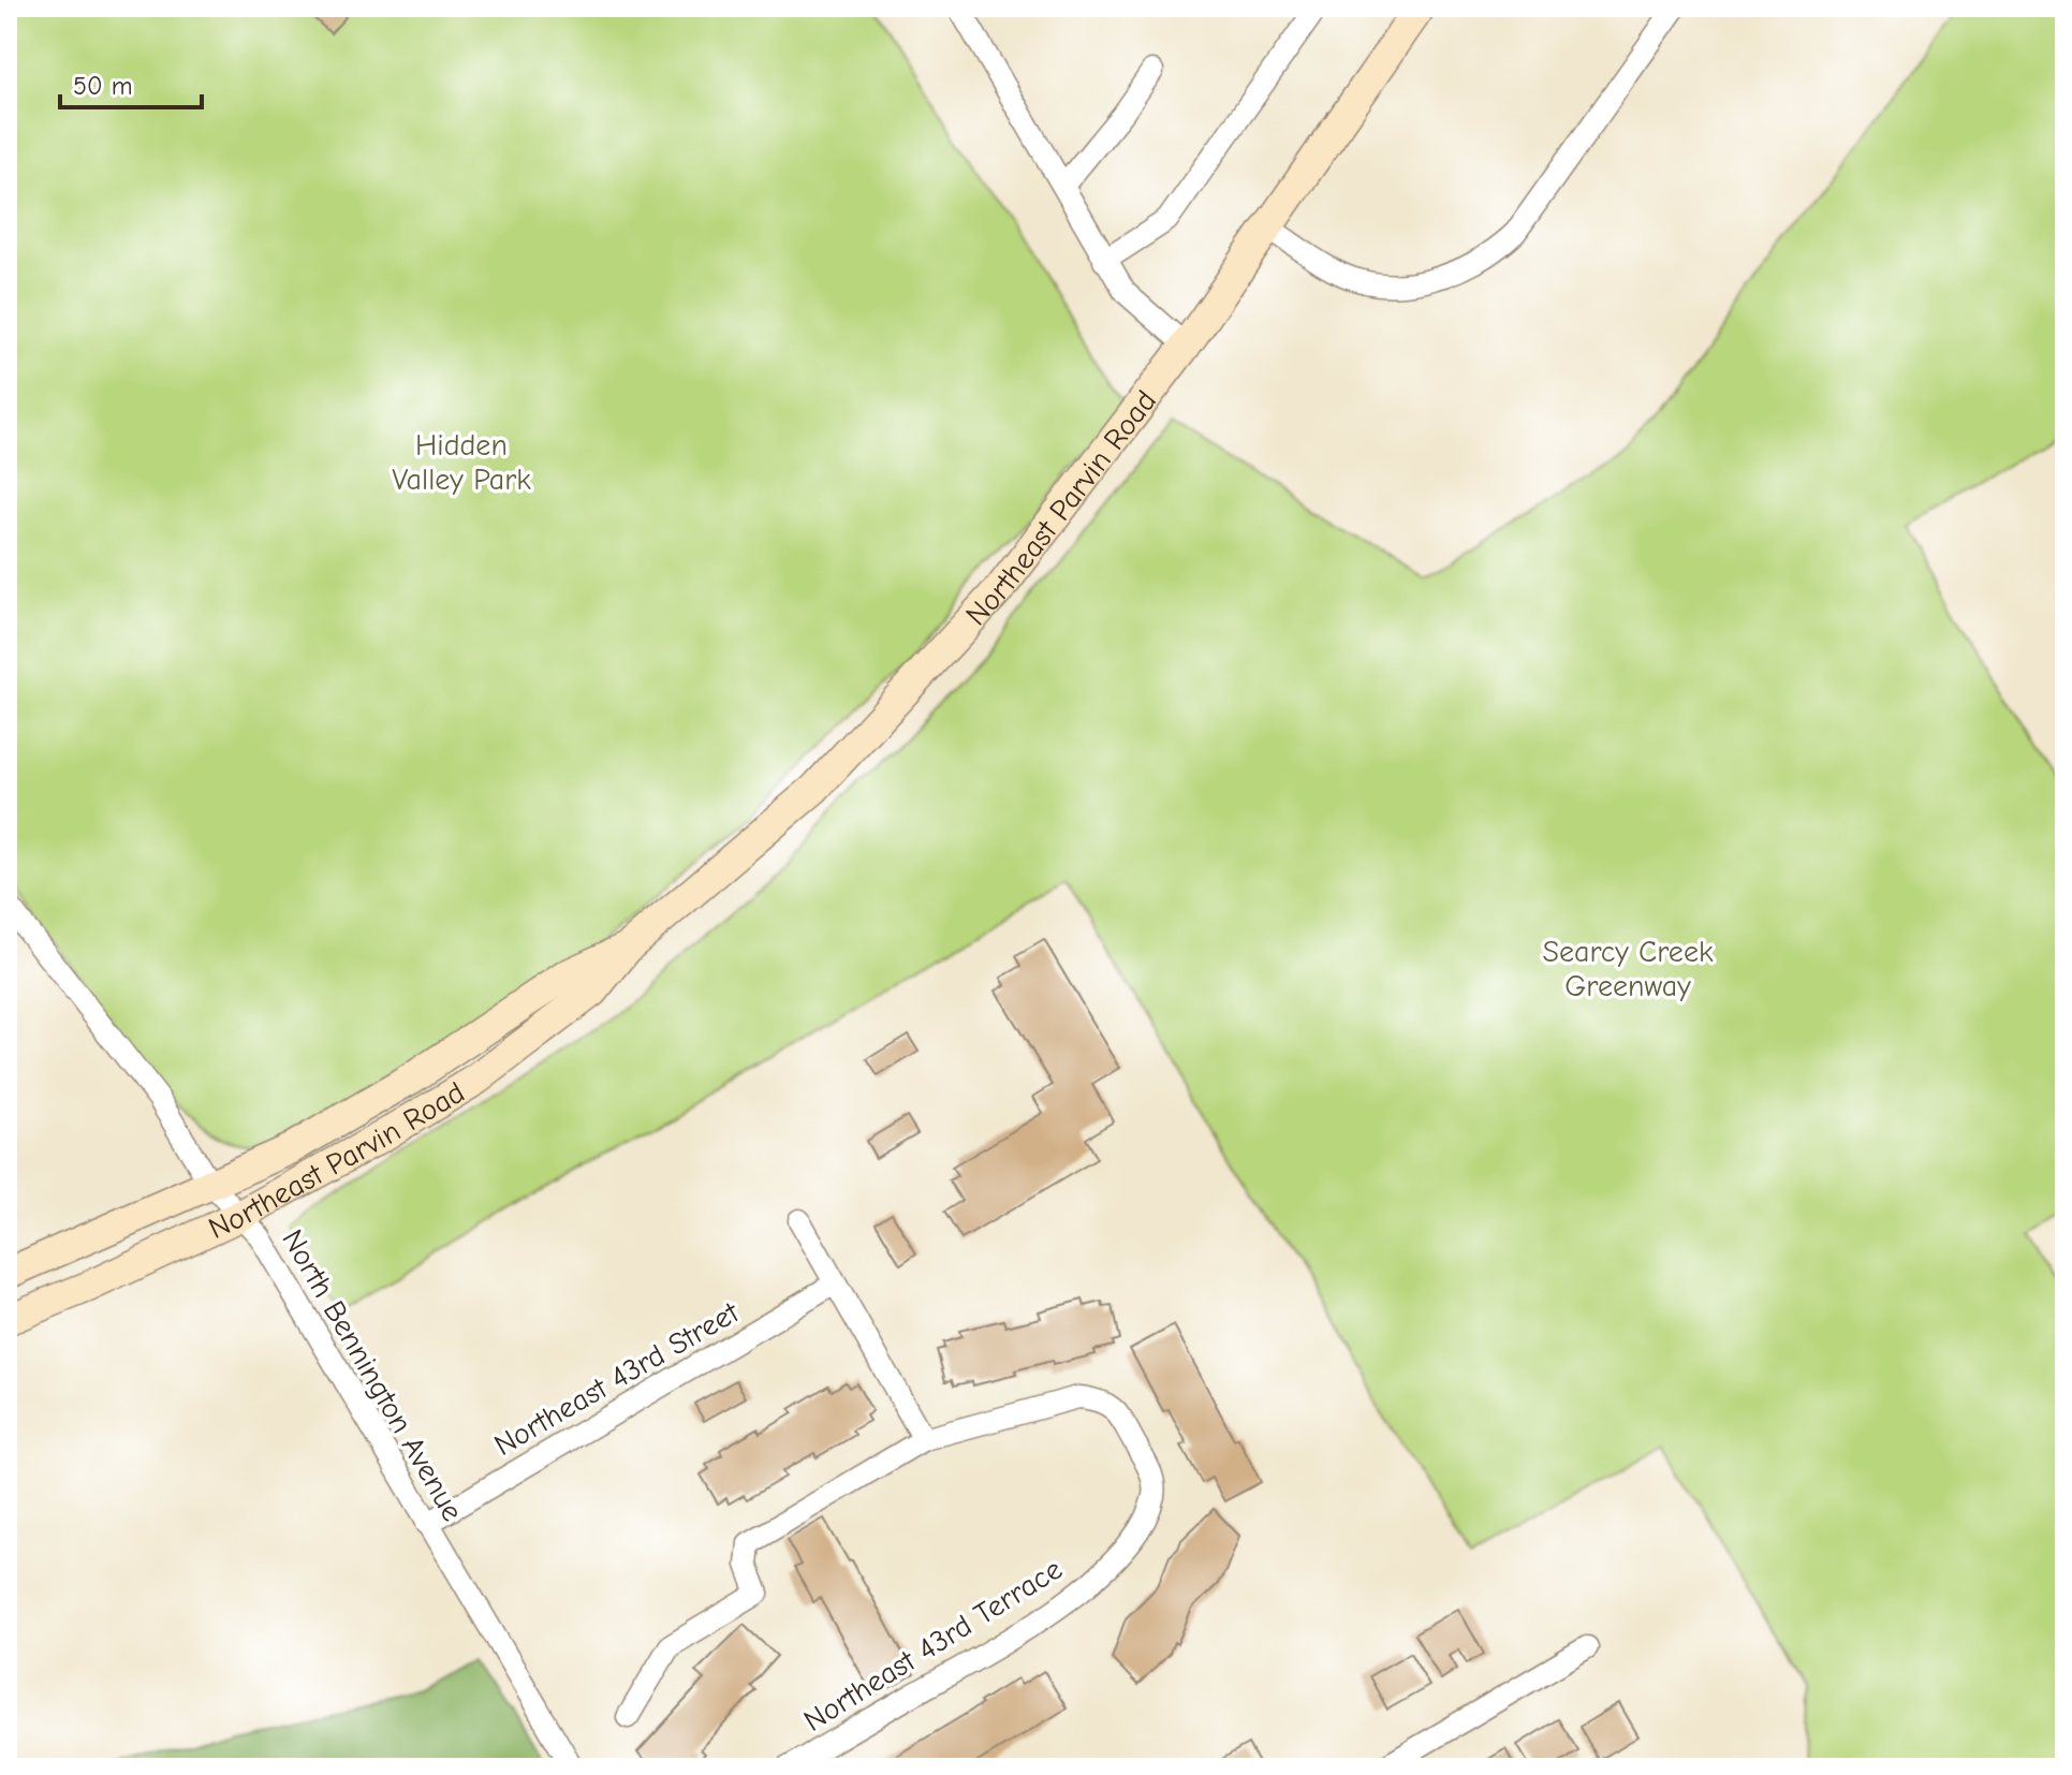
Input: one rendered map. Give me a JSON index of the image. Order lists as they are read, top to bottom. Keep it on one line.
{"streets":{"main road":["Northeast Parvin Road"],"street":["North Bennington Avenue","Northeast 43rd Street","Northeast 43rd Terrace"]},"crossings":[["Northeast Parvin Road","North Bennington Avenue"],["North Bennington Avenue","Northeast 43rd Street"]],"parks":["Hidden Valley Park","Searcy Creek Greenway"],"scale_bar":"50 m"}
